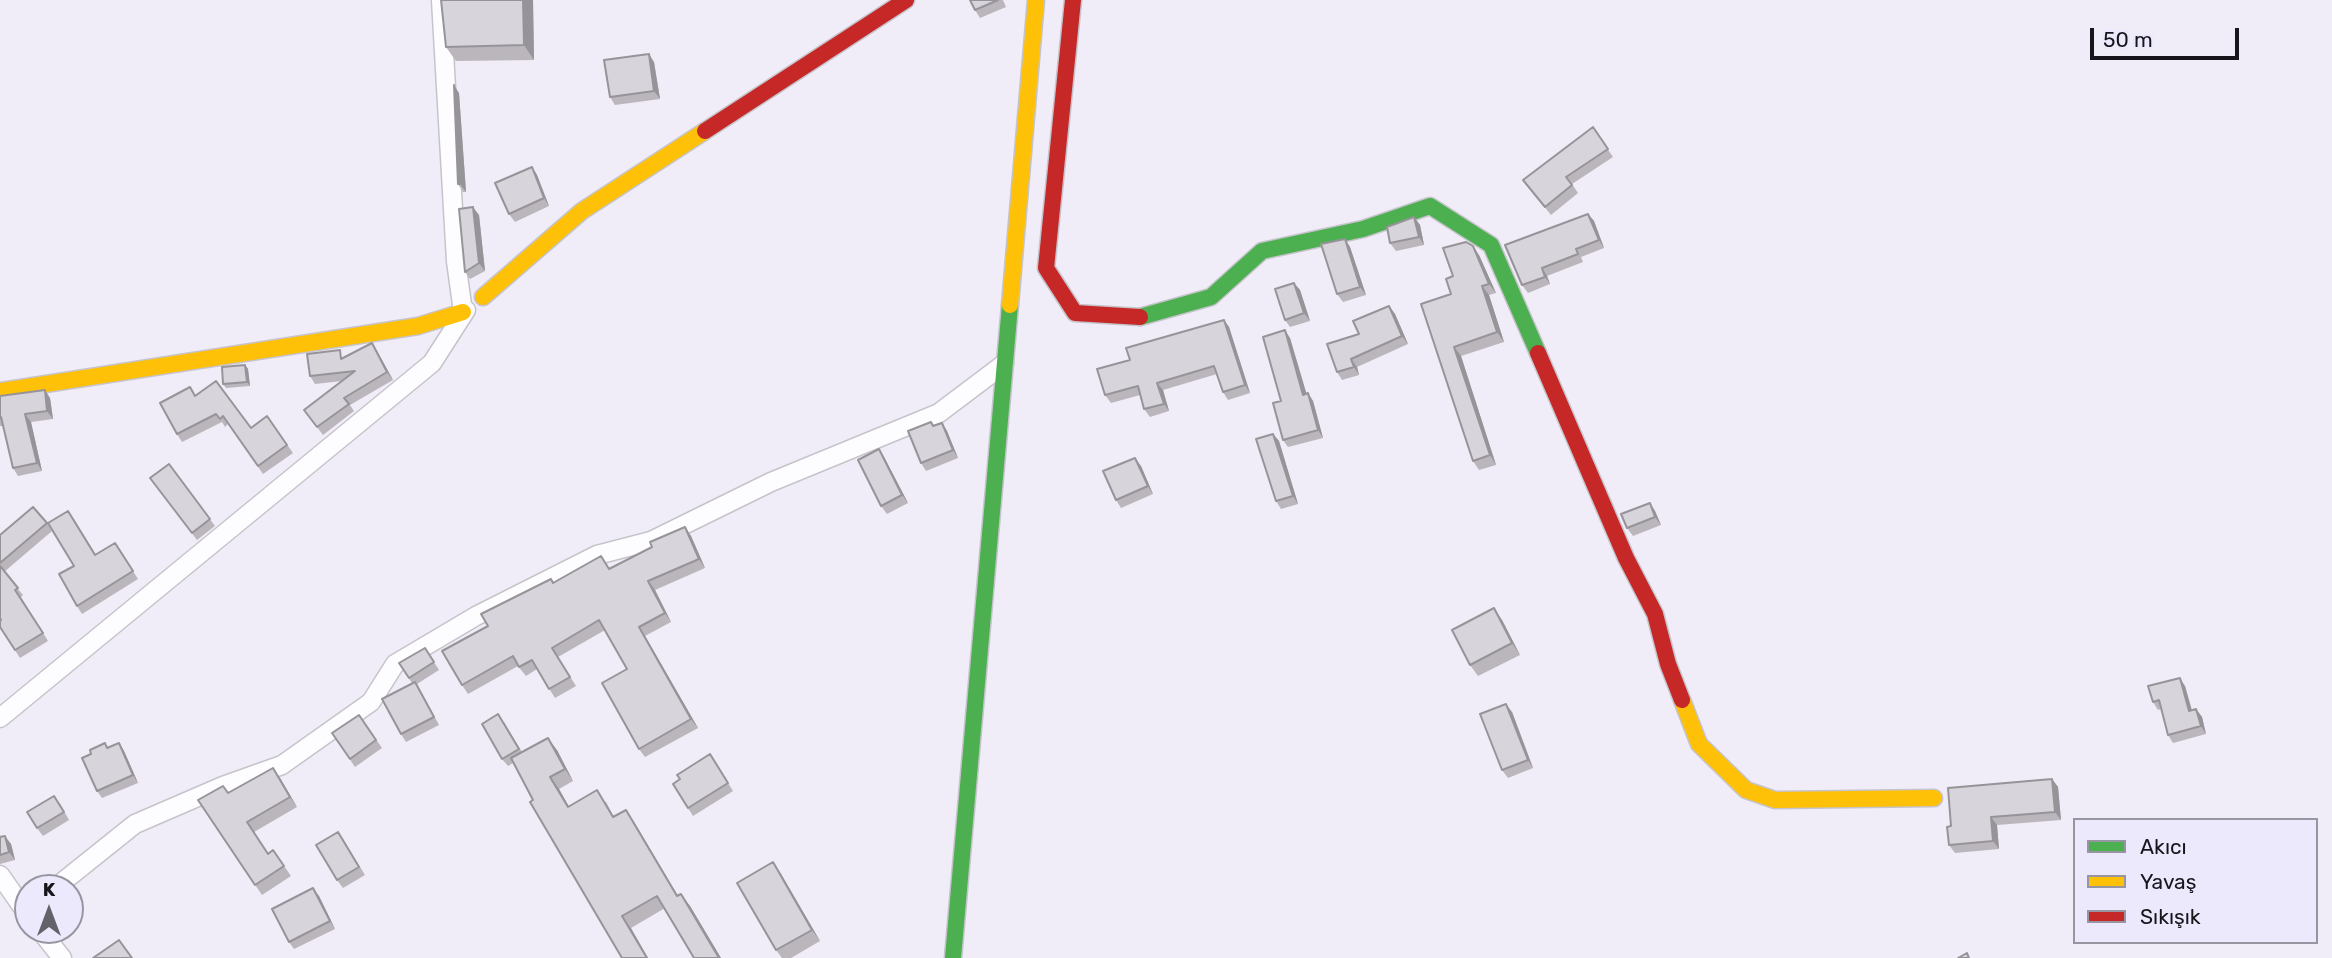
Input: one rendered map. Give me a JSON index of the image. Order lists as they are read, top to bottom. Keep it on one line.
{"legend":["Akıcı","Yavaş","Sıkışık"],"scale_bar":"50 m","north":"top"}
